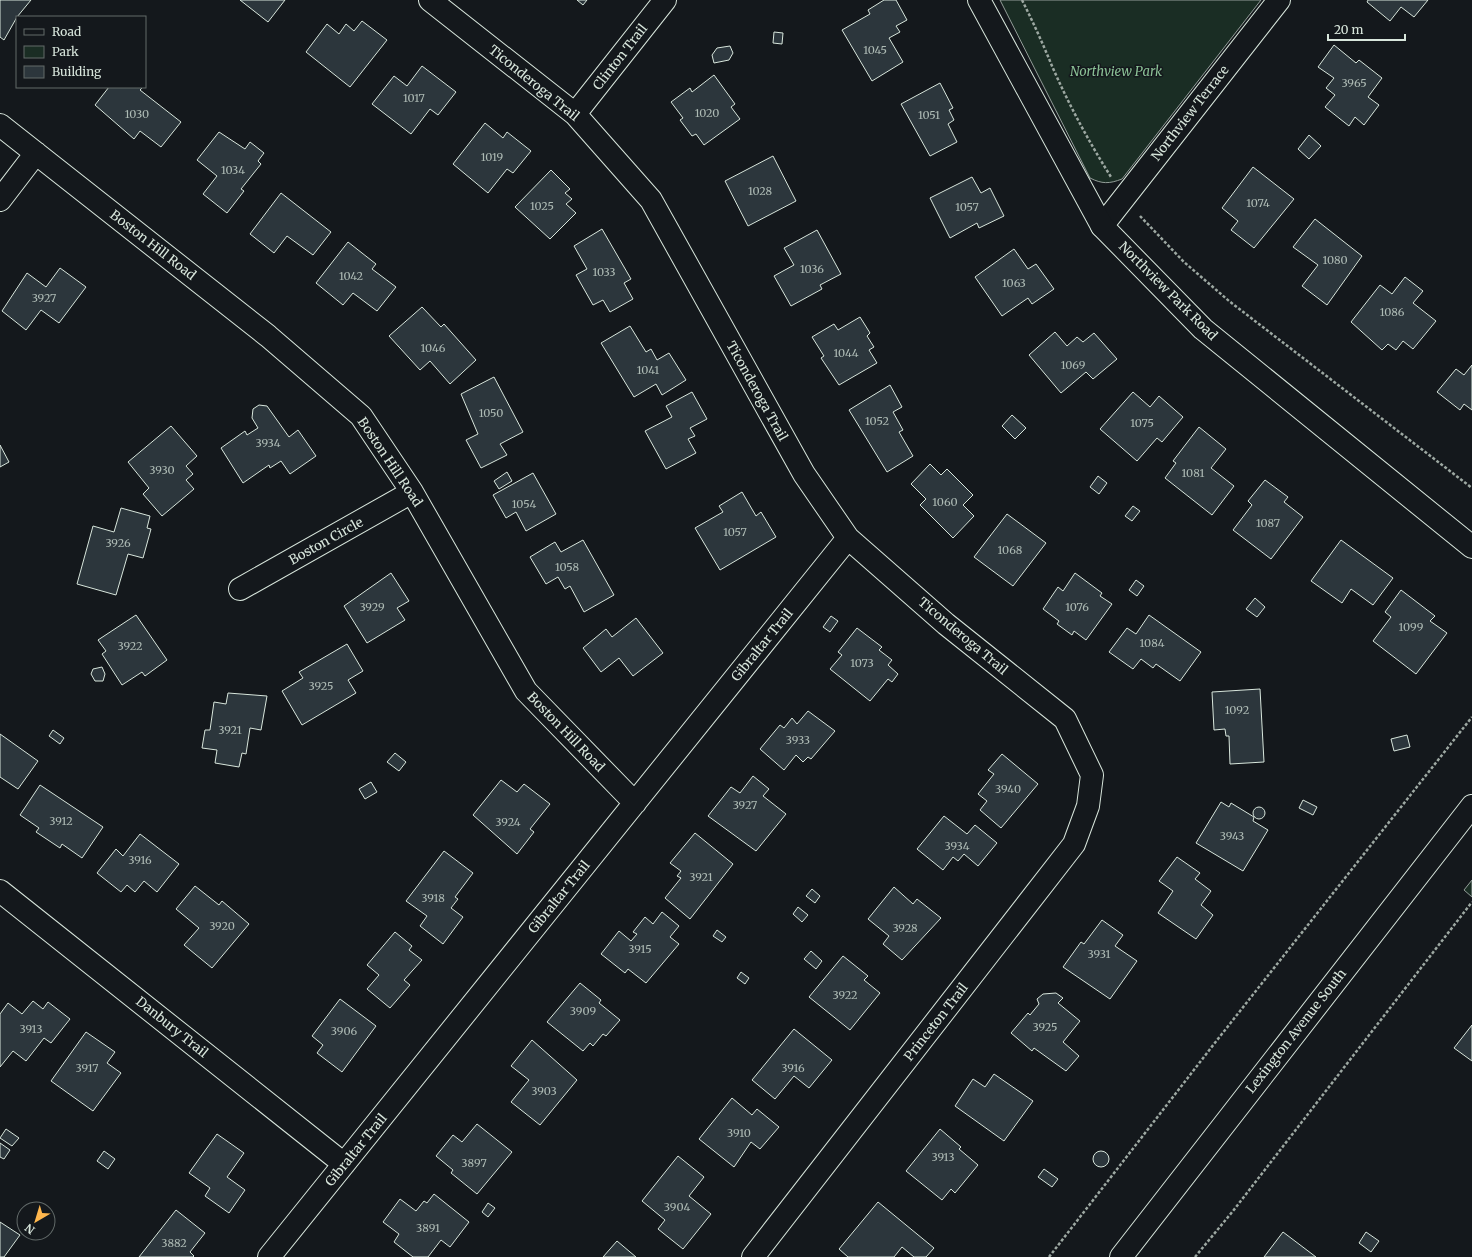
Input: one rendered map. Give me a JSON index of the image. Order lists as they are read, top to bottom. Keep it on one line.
{"streets":{"street":["Clinton Trail","Ticonderoga Trail","Northview Terrace","Boston Hill Road","Northview Park Road","Boston Circle","Gibraltar Trail","Princeton Trail","Danbury Trail","Lexington Avenue South"]},"crossings":[["Clinton Trail","Ticonderoga Trail"],["Ticonderoga Trail","Gibraltar Trail"],["Ticonderoga Trail","Princeton Trail"],["Northview Terrace","Northview Park Road"],["Boston Hill Road","Boston Circle"],["Boston Hill Road","Gibraltar Trail"],["Gibraltar Trail","Danbury Trail"]],"parks":["Northview Park"],"house_numbers":["1045","3965","1017","1020","1030","1051","1019","1034","1028","1074","1025","1057","1080","1036","1033","1042","1063","3927","1086","1046","1044","1069","1041","1050","1052","1075","3934","3930","1081","1060","1054","1087","1057","3926","1068","1058","3929","1076","1099","1084","3922","1073","3925","1092","3921","3933","3940","3927","3912","3924","3943","3934","3916","3921","3918","3920","3928","3915","3931","3922","3909","3925","3913","3906","3917","3916","3903","3910","3913","3897","3904","3891","3882"],"legend":["Road","Park","Building"],"scale_bar":"20 m","north":"bottom left"}
